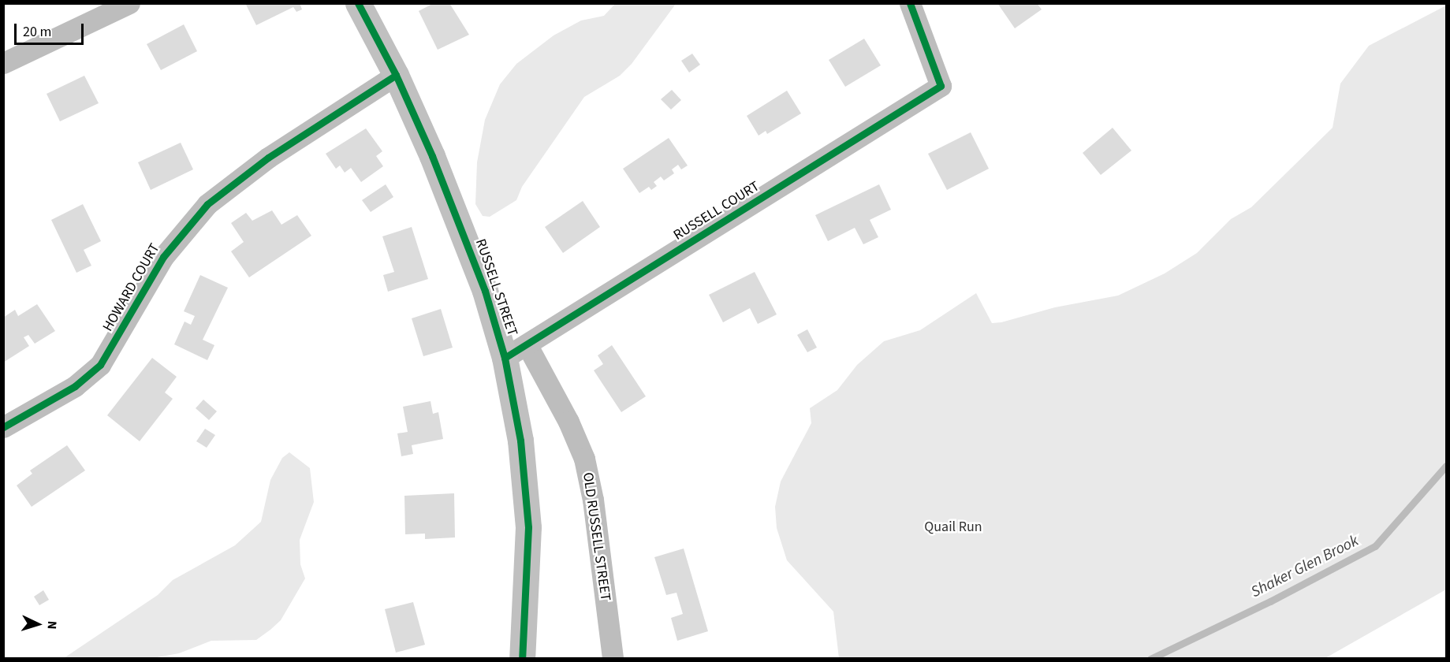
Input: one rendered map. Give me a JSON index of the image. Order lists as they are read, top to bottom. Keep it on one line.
{"streets":{"street":["RUSSELL COURT","HOWARD COURT","RUSSELL STREET","OLD RUSSELL STREET"]},"crossings":[["RUSSELL COURT","RUSSELL STREET"],["RUSSELL COURT","OLD RUSSELL STREET"],["HOWARD COURT","RUSSELL STREET"]],"water":["Shaker Glen Brook"],"parks":["Quail Run"],"scale_bar":"20 m","north":"right"}
